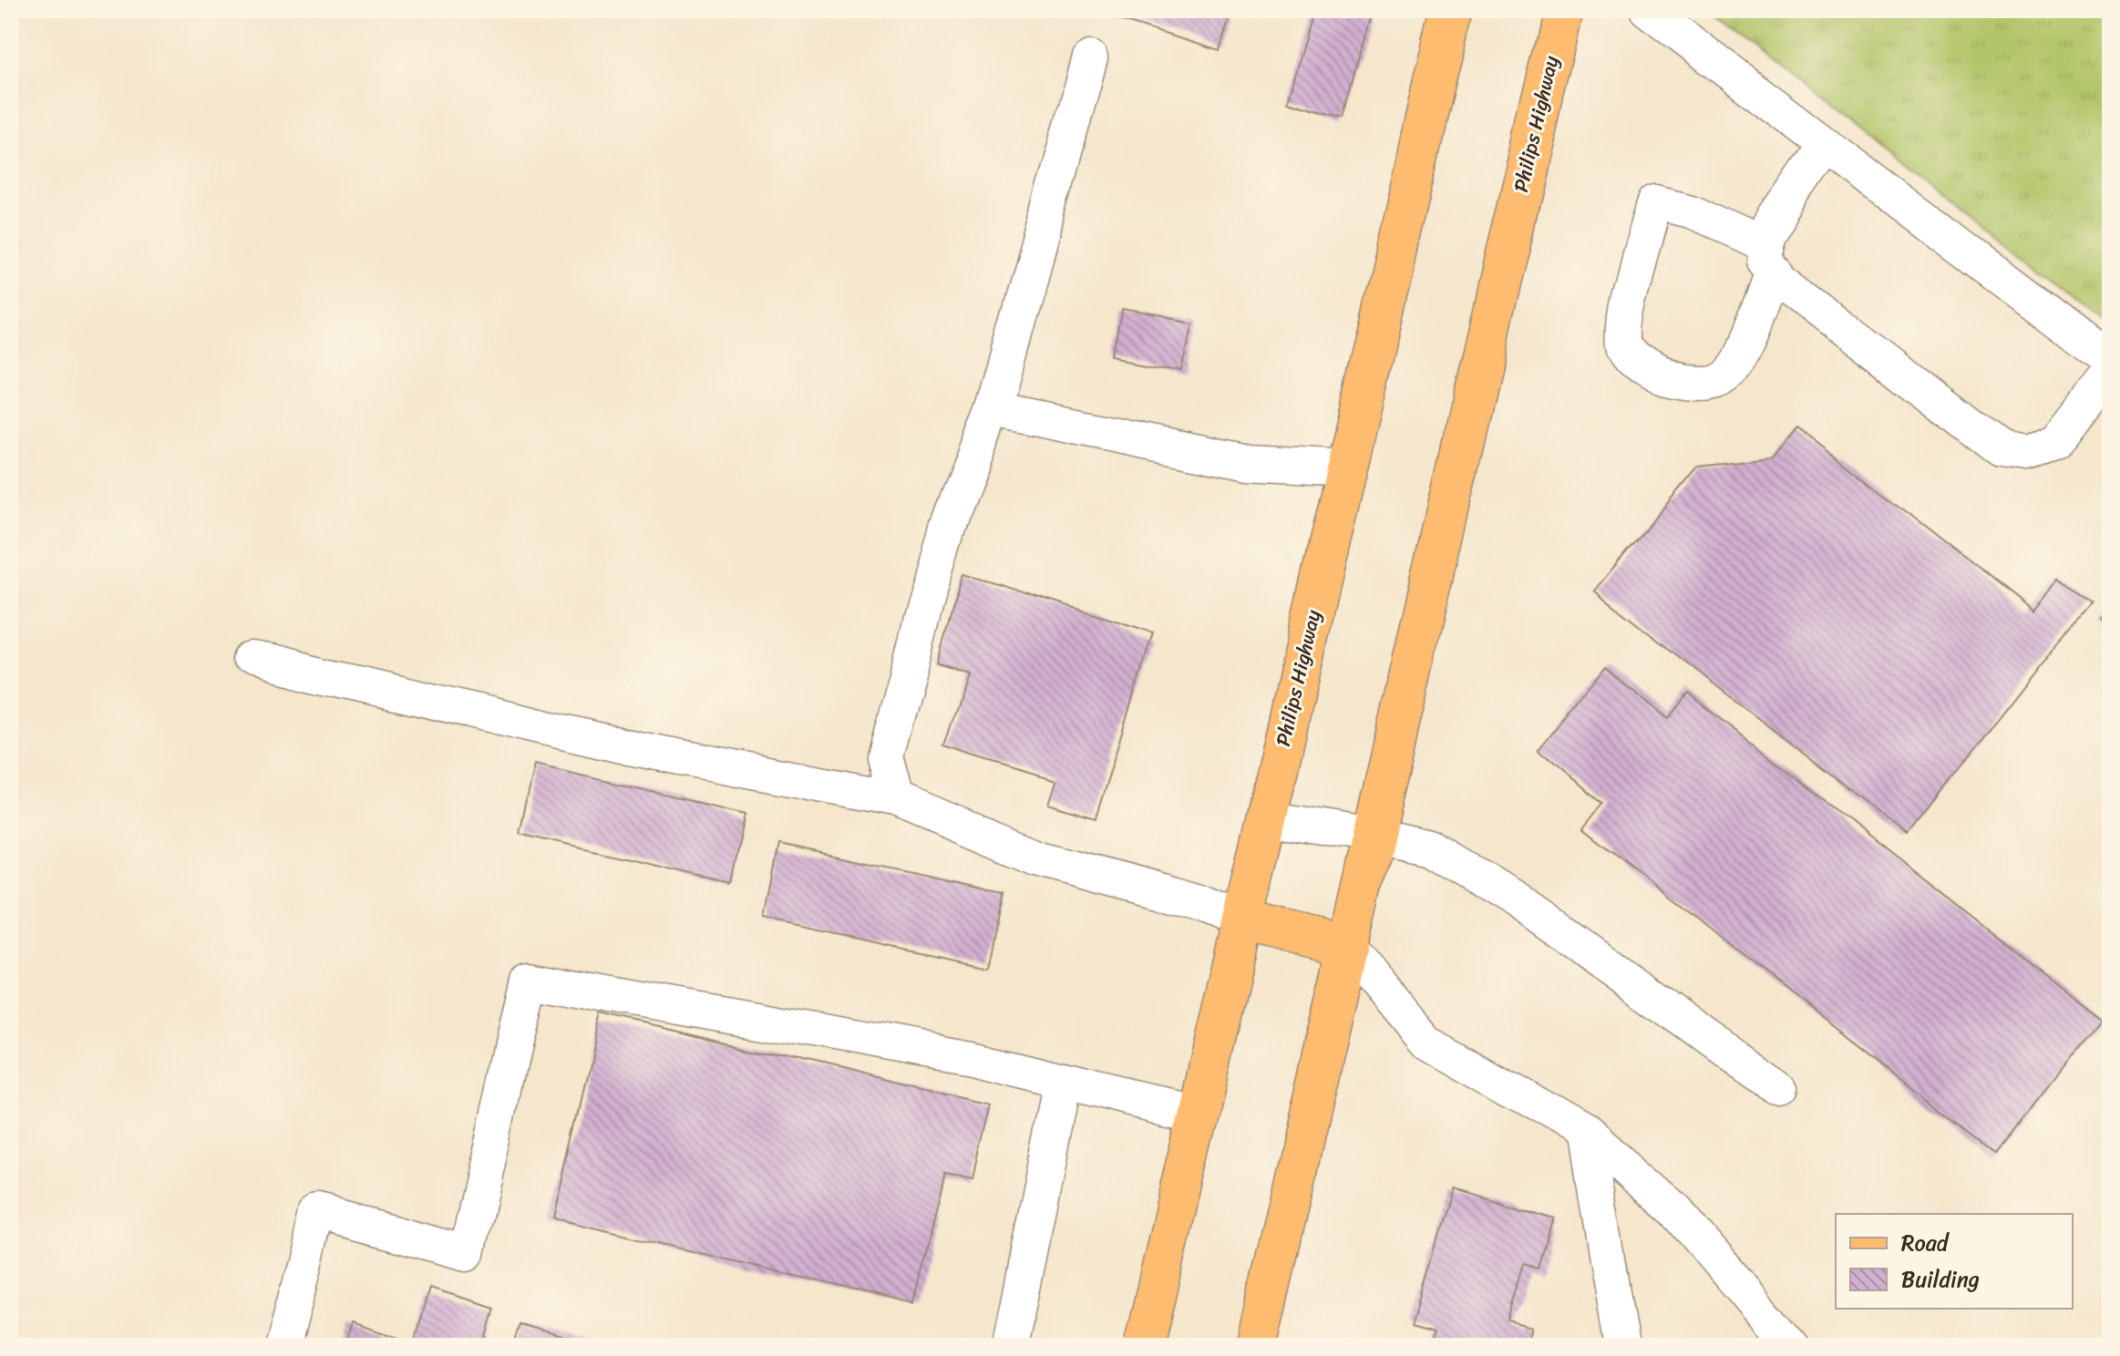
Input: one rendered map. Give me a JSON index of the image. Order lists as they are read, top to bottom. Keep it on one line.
{"streets":{"main road":["Philips Highway"]},"legend":["Road","Building"]}
